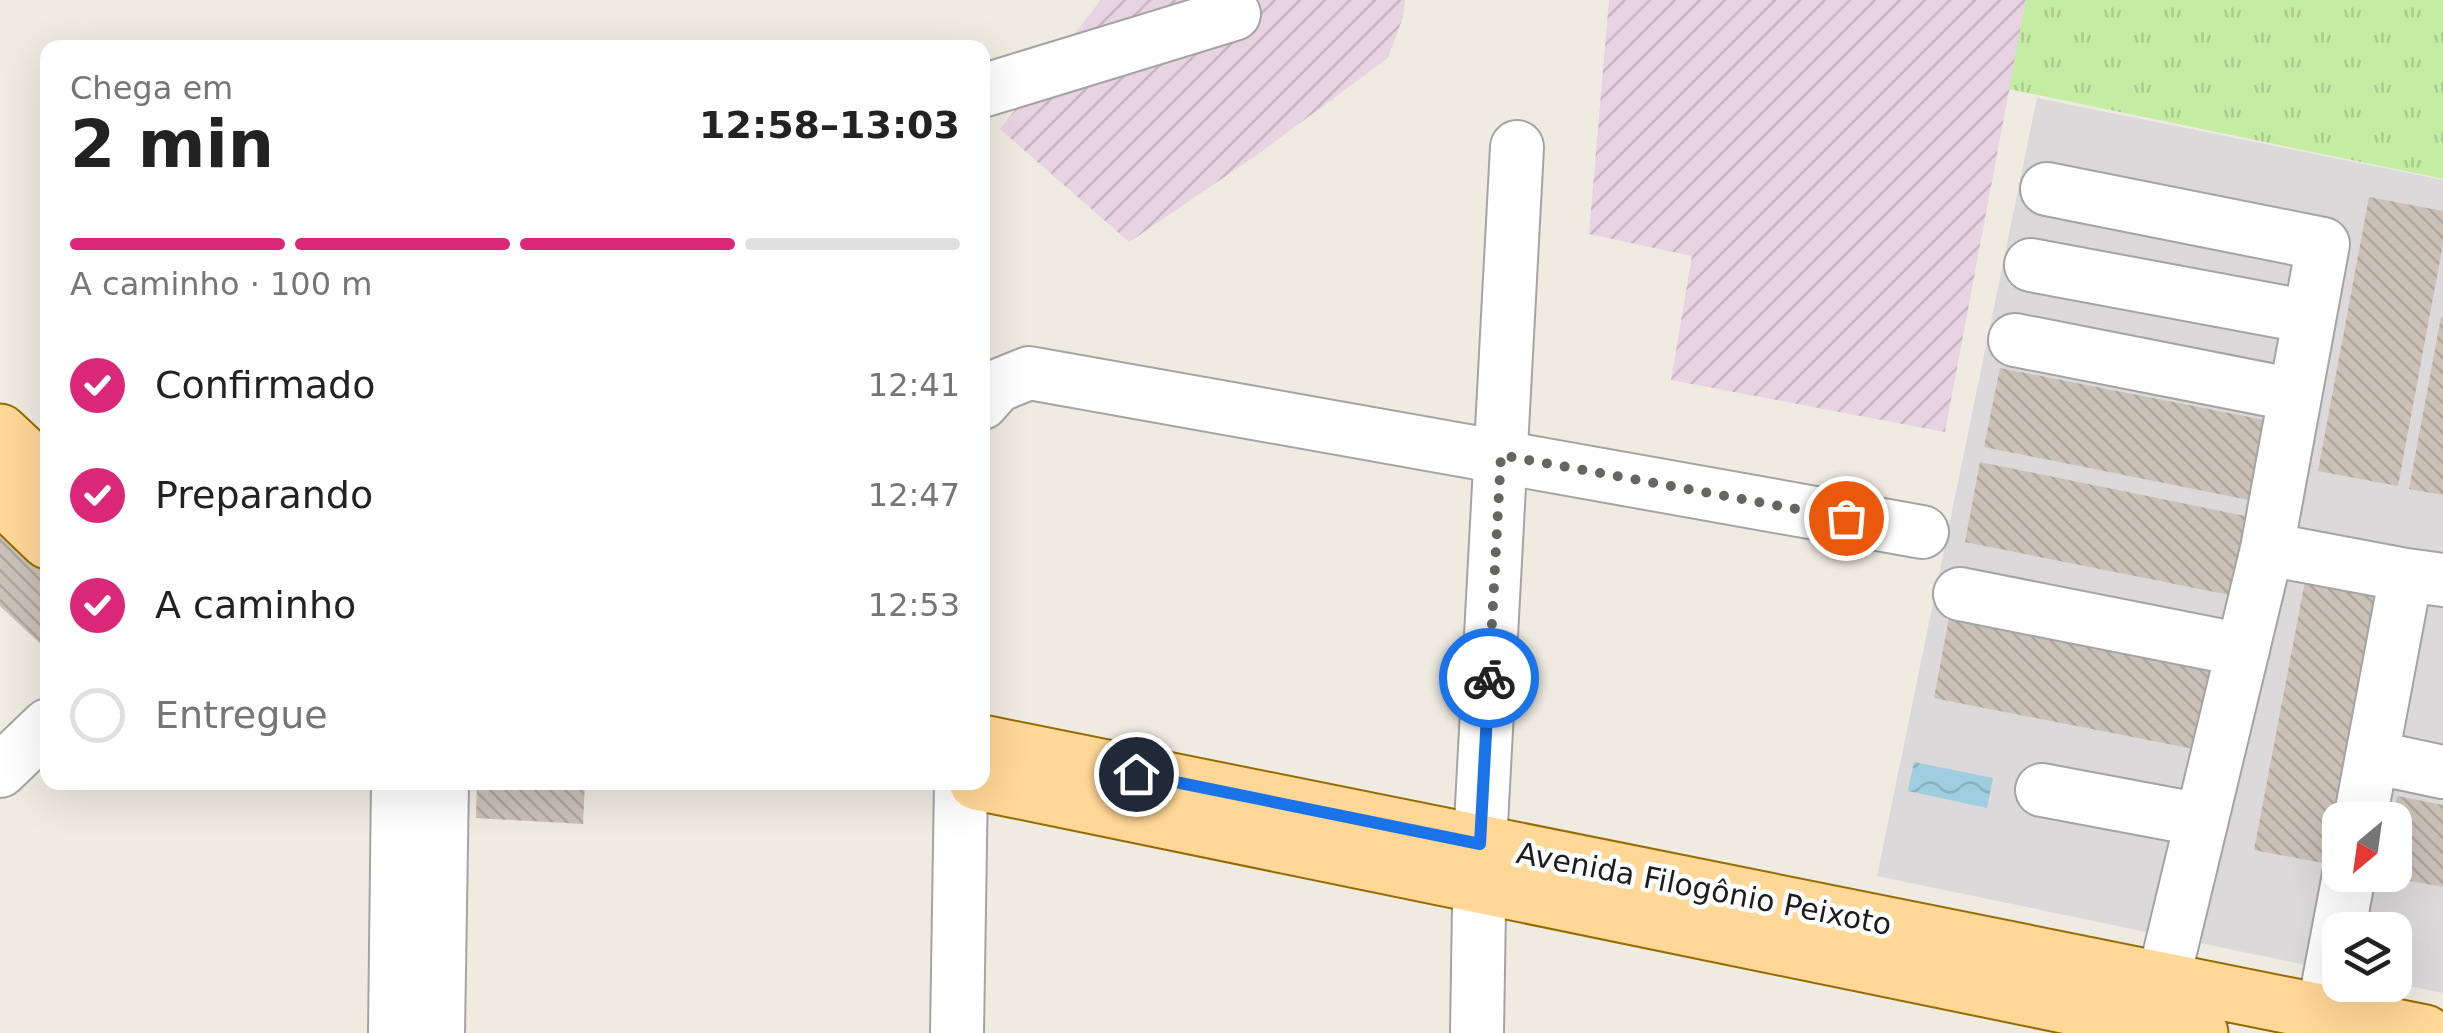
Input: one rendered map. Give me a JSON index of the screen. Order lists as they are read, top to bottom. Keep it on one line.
{"streets":{"main road":["Avenida Filogônio Peixoto"]},"north":"bottom left","page":{"heading":["2 min","Chega em","12:58–13:03"],"bar":"A caminho · 100 m","list":[["Confirmado","12:41"],["Preparando","12:47"],["A caminho","12:53"],"Entregue"]}}
